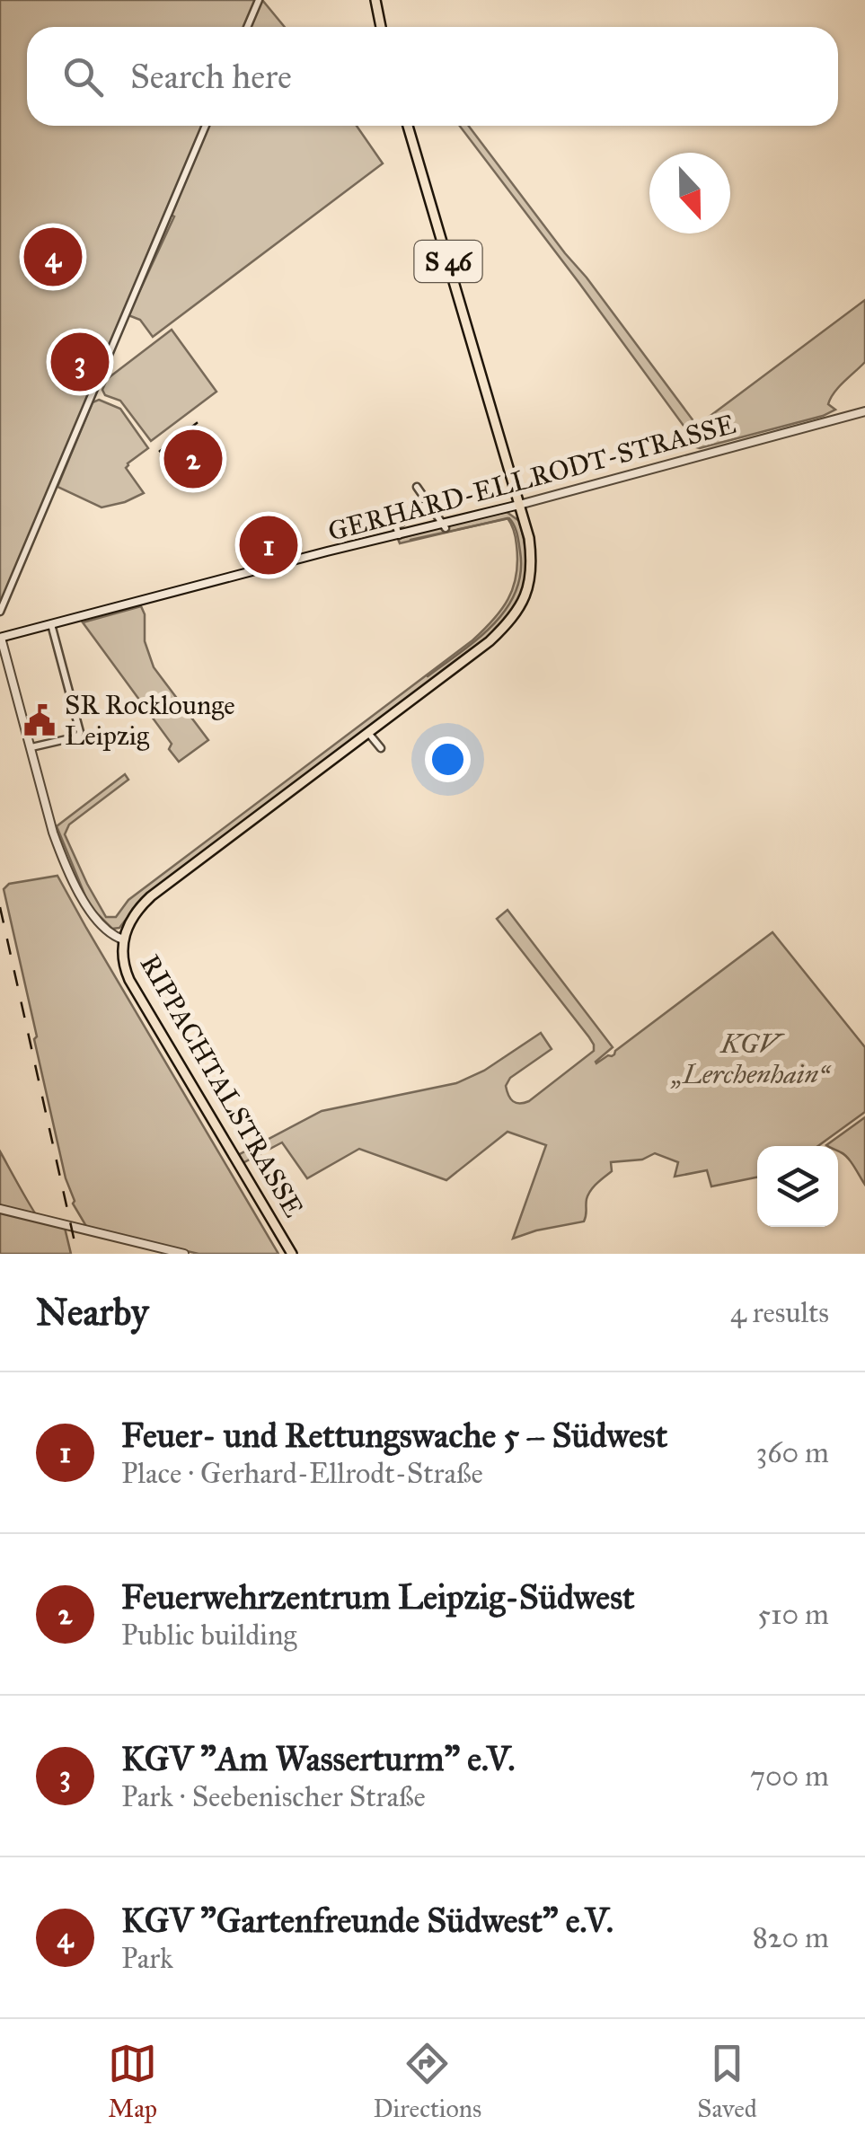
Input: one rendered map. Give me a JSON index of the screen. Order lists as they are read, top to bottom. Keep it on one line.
{"streets":{"main road":["S 46","RIPPACHTALSTRASSE"],"street":["GERHARD-ELLRODT-STRASSE"]},"crossings":[["GERHARD-ELLRODT-STRASSE","RIPPACHTALSTRASSE"]],"parks":["KGV „Lerchenhain“"],"places":{"public building":["SR Rocklounge Leipzig"]},"north":"bottom","page":{"search":"Search here","pins":["4","3","2","1"],"heading":["Nearby","4 results"],"list":[{"mark":"1","name":"Feuer- und Rettungswache 5 – Südwest","note":"Place · Gerhard-Ellrodt-Straße","value":"360 m"},{"mark":"2","name":"Feuerwehrzentrum Leipzig-Südwest","note":"Public building","value":"510 m"},{"mark":"3","name":"KGV \"Am Wasserturm\" e.V.","note":"Park · Seebenischer Straße","value":"700 m"},{"mark":"4","name":"KGV \"Gartenfreunde Südwest\" e.V.","note":"Park","value":"820 m"}],"nav":["Map","Directions","Saved"]}}
